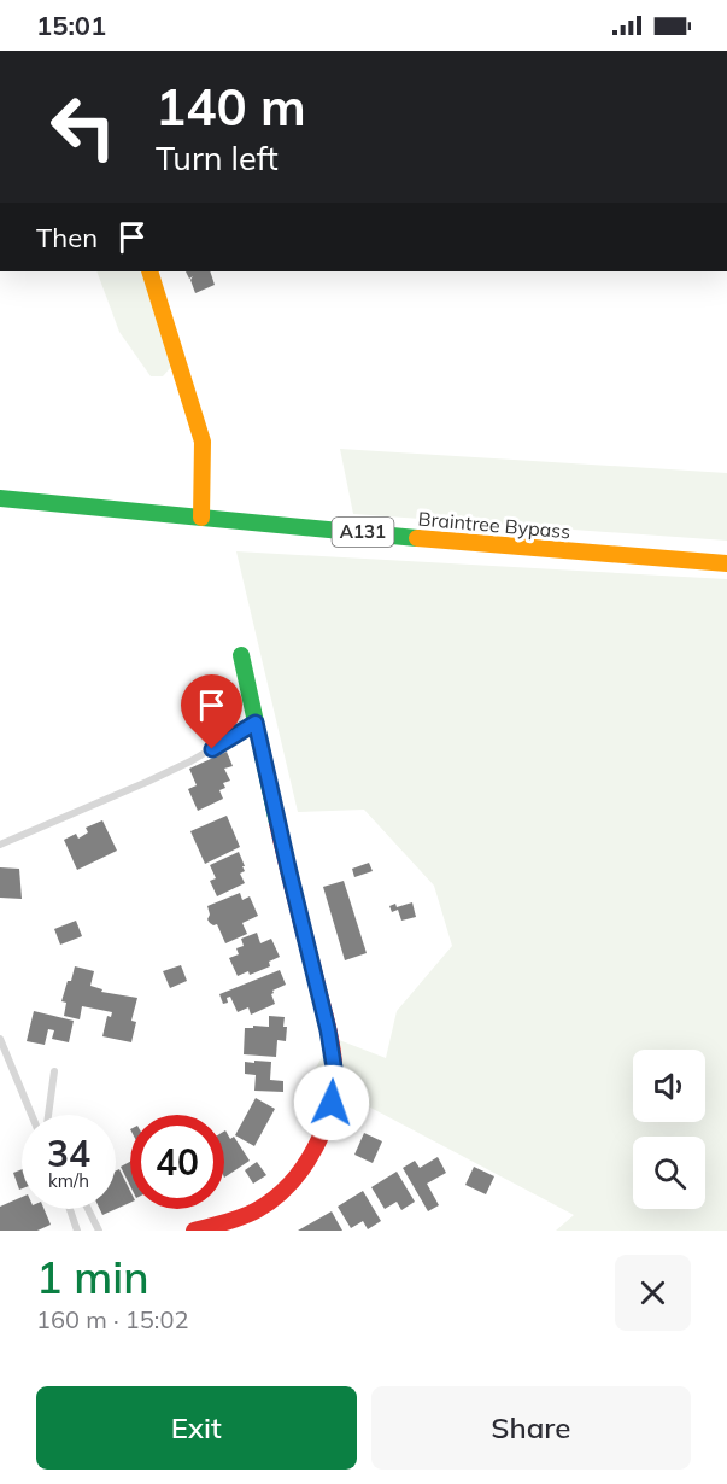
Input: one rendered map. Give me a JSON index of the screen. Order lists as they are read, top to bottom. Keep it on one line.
{"streets":{"main road":["Braintree Bypass","A131"]},"page":{"status":"15:01","turn":["140 m","Turn left"],"then":"Then","speed":"34 km/h","limit":"40","heading":["1 min","160 m · 15:02"],"buttons":["Exit","Share"]}}
